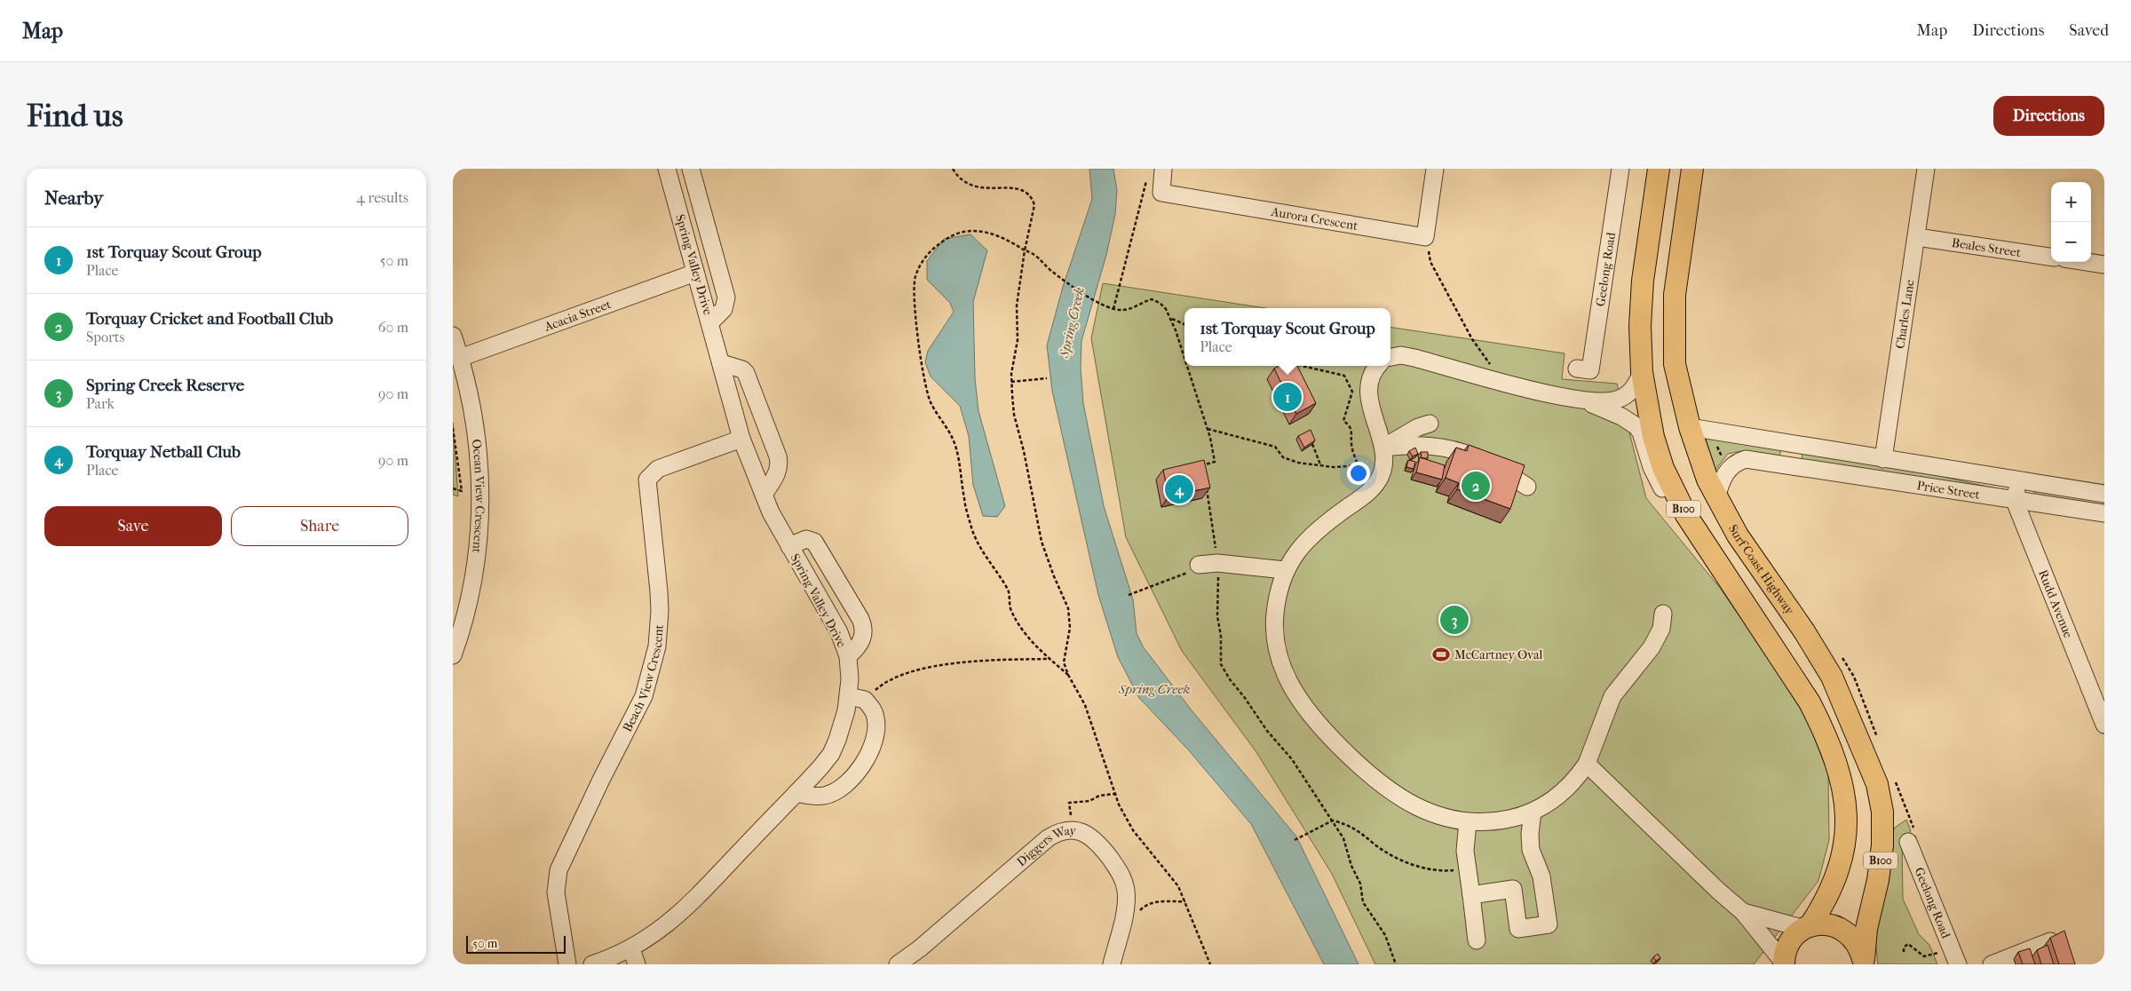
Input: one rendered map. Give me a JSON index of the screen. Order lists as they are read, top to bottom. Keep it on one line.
{"streets":{"main road":["B100","Surf Coast Highway"],"street":["Aurora Crescent","Beales Street","Spring Valley Drive","Geelong Road","Charles Lane","Acacia Street","Price Street","Ocean View Crescent","Rudd Avenue","Beach View Crescent","Diggers Way"]},"crossings":[["Beales Street","Charles Lane"],["Spring Valley Drive","Acacia Street"],["Spring Valley Drive","Beach View Crescent"],["Charles Lane","Price Street"],["Acacia Street","Ocean View Crescent"],["Price Street","Surf Coast Highway"],["Price Street","Rudd Avenue"],["B100","Surf Coast Highway"]],"water":["Spring Creek"],"places":{"sports":["McCartney Oval"]},"scale_bar":"50 m","page":{"header":"Map","nav":["Map","Directions","Saved"],"buttons":["Directions",["Save","Share"]],"title":"Find us","heading":["Nearby","4 results"],"map_buttons":["+","−"],"list":[{"mark":"1","name":"1st Torquay Scout Group","note":"Place","value":"50 m"},{"mark":"2","name":"Torquay Cricket and Football Club","note":"Sports","value":"60 m"},{"mark":"3","name":"Spring Creek Reserve","note":"Park","value":"90 m"},{"mark":"4","name":"Torquay Netball Club","note":"Place","value":"90 m"}],"popup":["1st Torquay Scout Group","Place"],"pins":["1","2","4","3"],"scale":"50 m"}}
